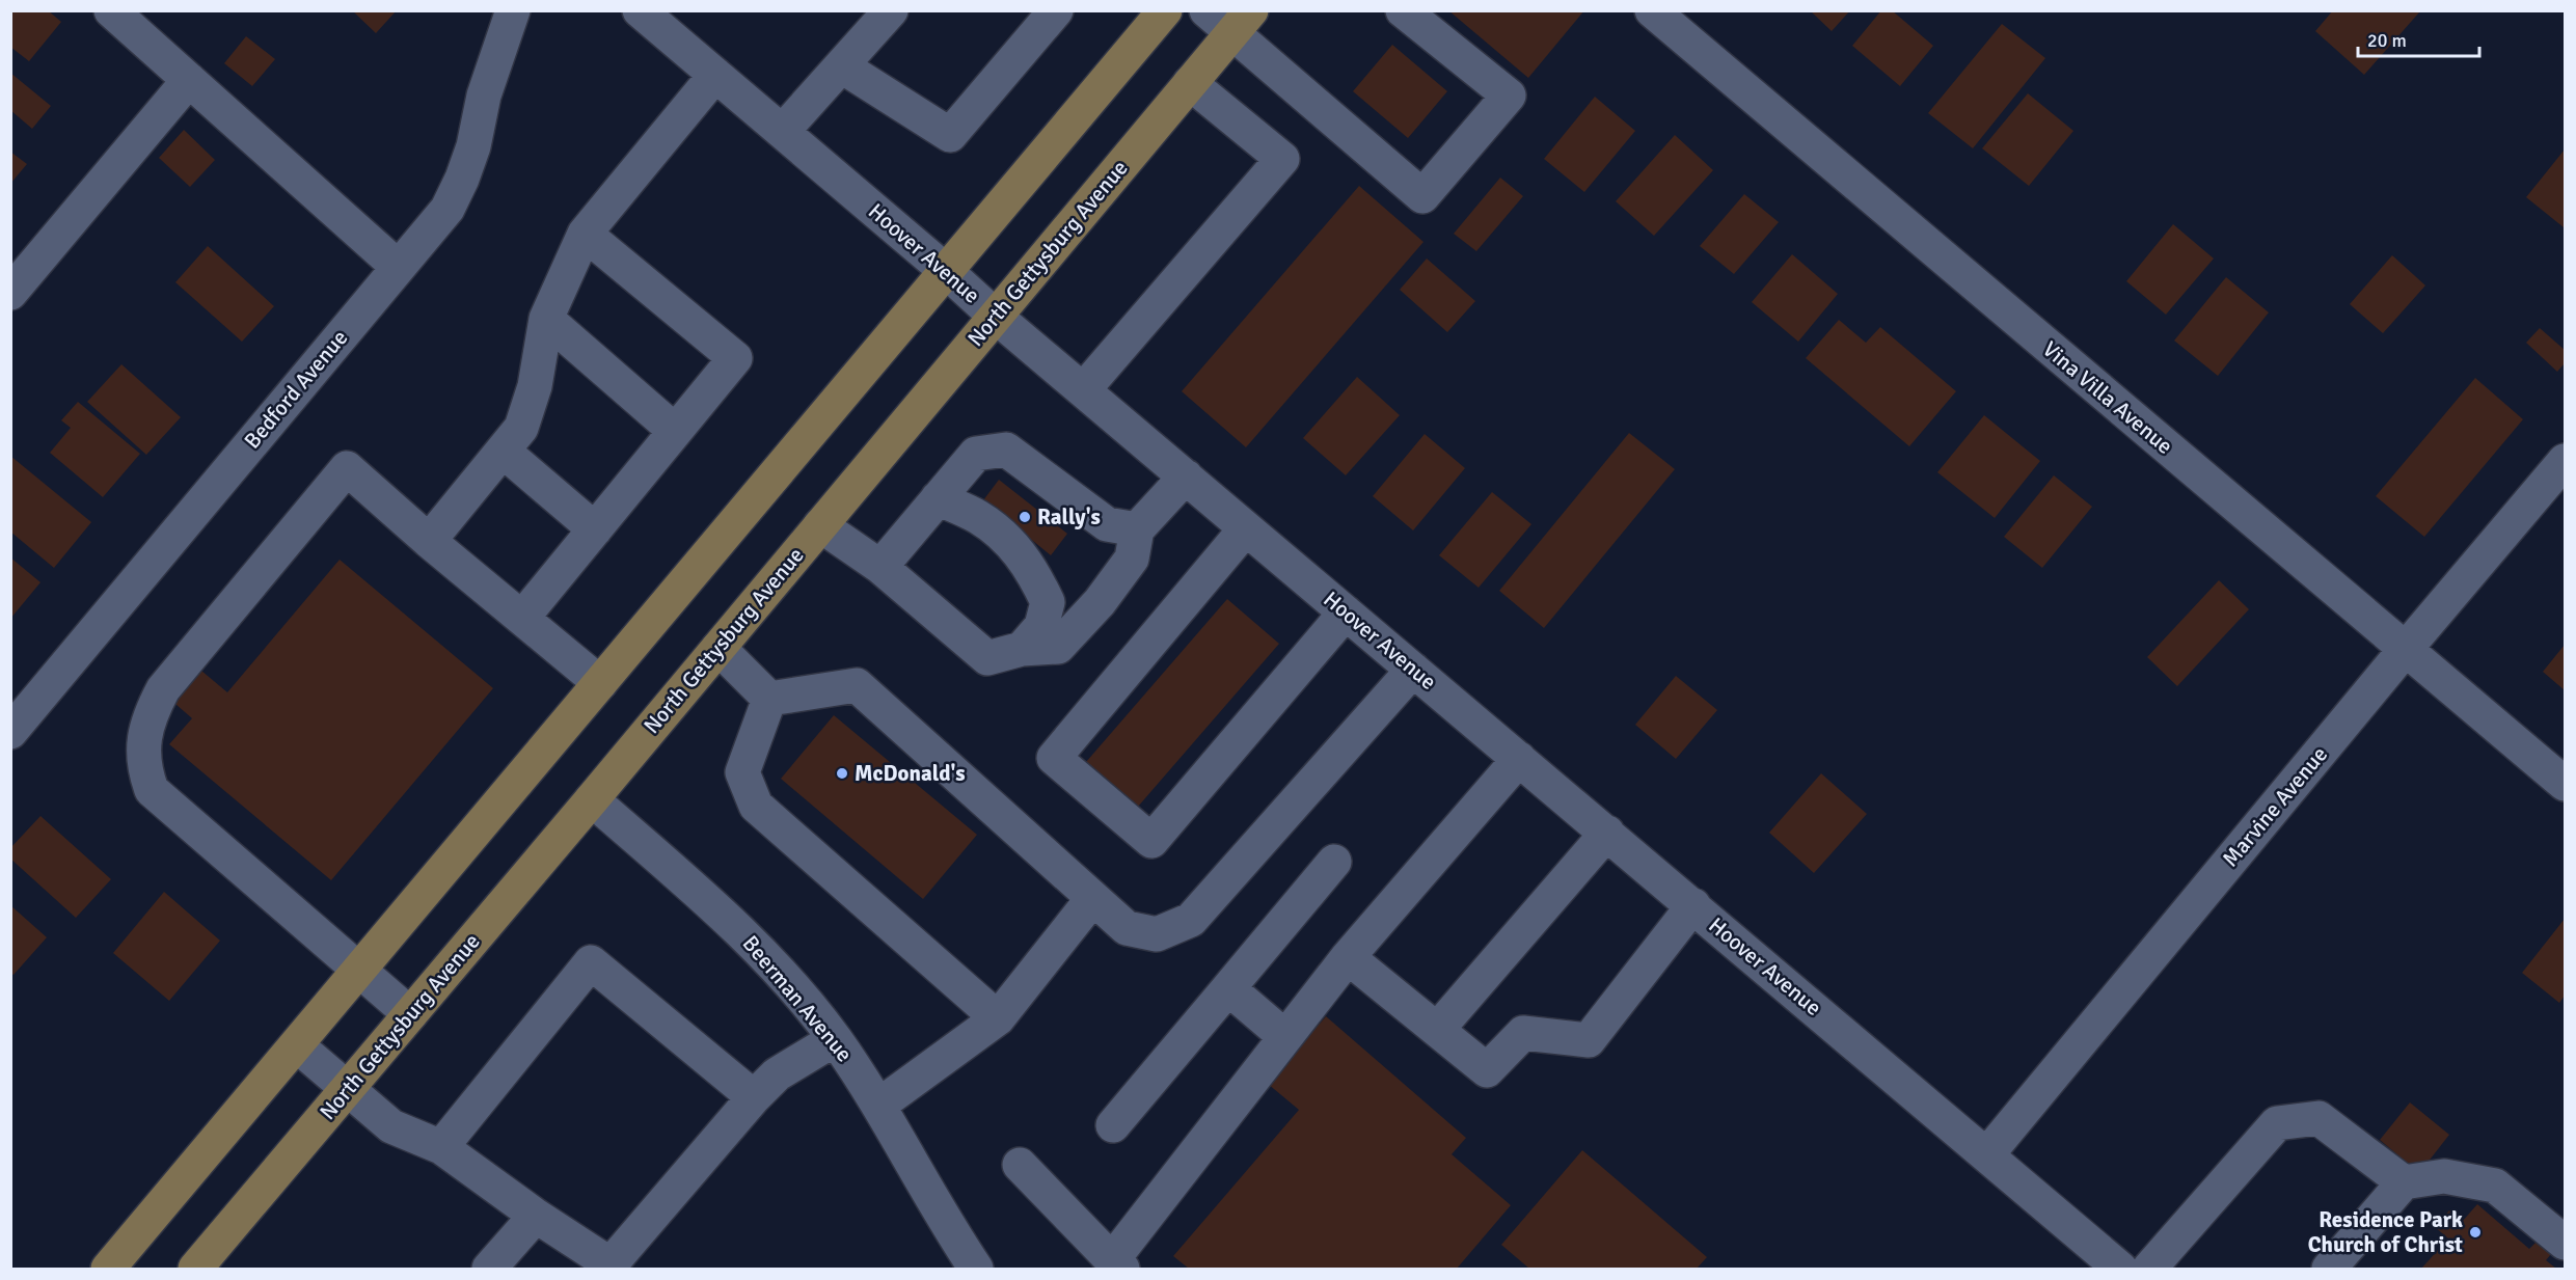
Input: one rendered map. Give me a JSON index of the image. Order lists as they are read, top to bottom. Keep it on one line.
{"streets":{"main road":["North Gettysburg Avenue"],"street":["Hoover Avenue","Bedford Avenue","Vina Villa Avenue","Marvine Avenue","Beerman Avenue"]},"crossings":[["Hoover Avenue","North Gettysburg Avenue"],["Hoover Avenue","Marvine Avenue"],["North Gettysburg Avenue","Beerman Avenue"],["Vina Villa Avenue","Marvine Avenue"]],"places":["Rally's","McDonald's","Residence Park Church of Christ"],"scale_bar":"20 m"}
